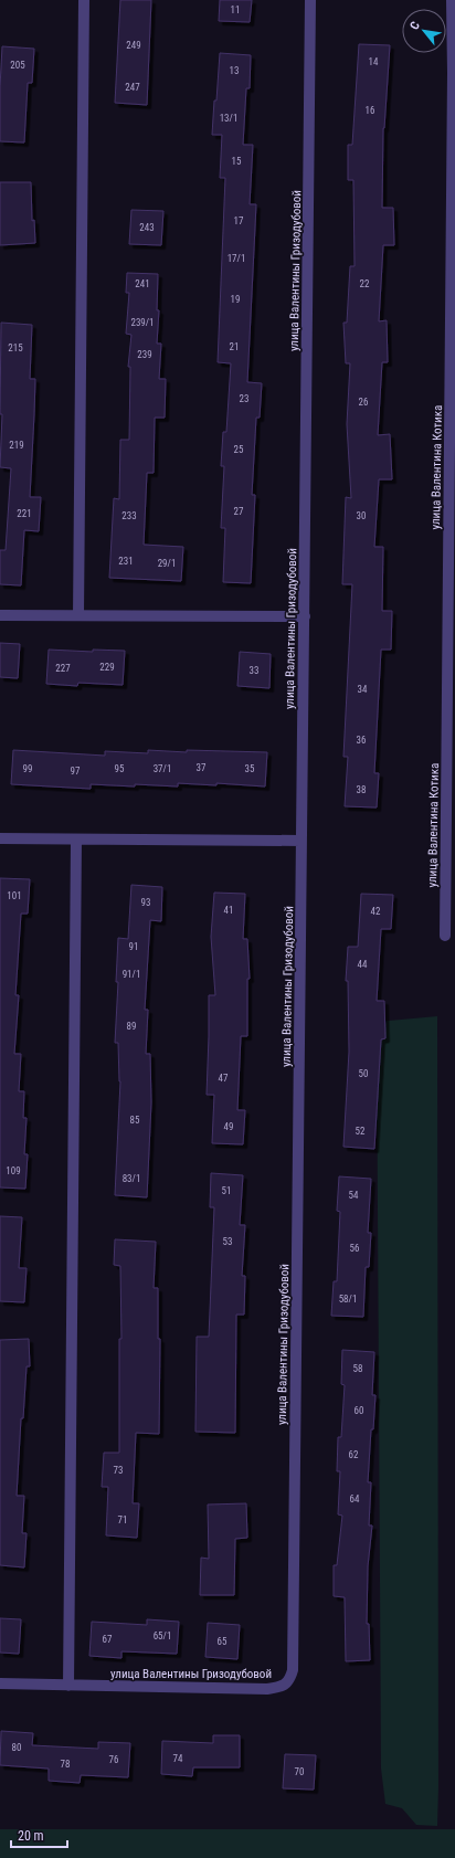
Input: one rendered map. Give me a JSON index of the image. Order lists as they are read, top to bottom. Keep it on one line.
{"streets":{"street":["улица Валентины Гризодубовой","улица Валентина Котика"]},"house_numbers":["11","249","14","205","13","247","16","13/1","15","17","243","17/1","241","22","19","239/1","21","215","239","23","26","219","25","27","221","233","30","231","29/1","229","227","33","34","36","37","99","95","37/1","35","97","38","101","93","41","42","91","44","91/1","89","50","47","85","49","52","109","83/1","51","54","53","56","58/1","58","60","62","73","64","71","65/1","67","65","80","74","76","78","70"],"scale_bar":"20 m","north":"top left"}
